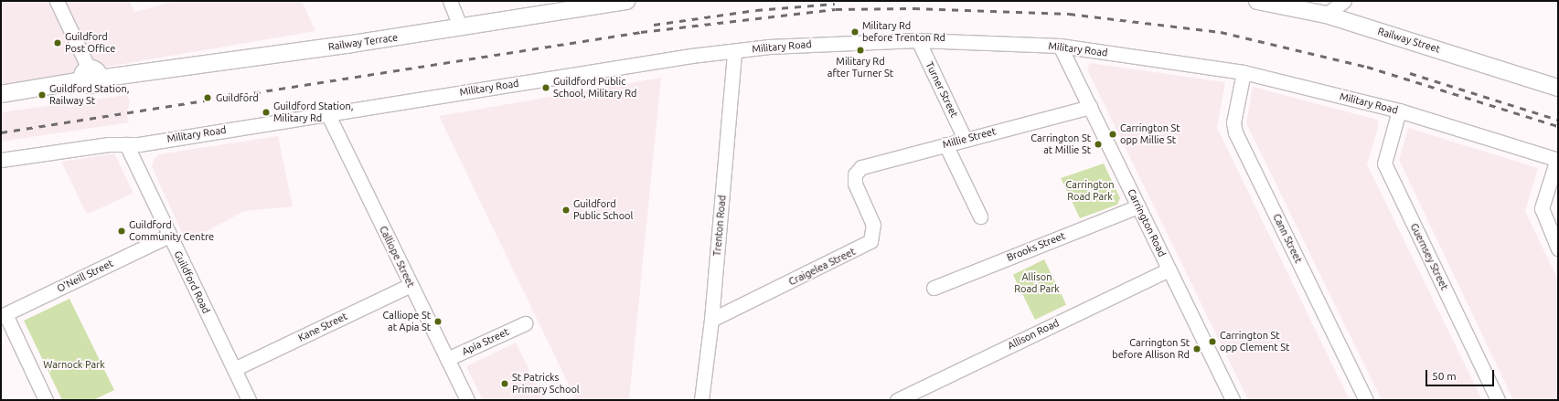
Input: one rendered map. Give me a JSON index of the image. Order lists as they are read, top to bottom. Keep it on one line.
{"streets":{"main road":["Railway Street","Railway Terrace"],"street":["Military Road","Turner Street","Millie Street","Carrington Road","Trenton Road","Cann Street","Brooks Street","Calliope Street","Guernsey Street","Craigelea Street","O'Neill Street","Guildford Road","Kane Street","Allison Road","Apia Street"]},"crossings":[["Military Road","Turner Street"],["Military Road","Carrington Road"],["Military Road","Trenton Road"],["Military Road","Cann Street"],["Military Road","Calliope Street"],["Military Road","Guernsey Street"],["Military Road","Guildford Road"],["Turner Street","Millie Street"],["Millie Street","Carrington Road"],["Millie Street","Craigelea Street"],["Carrington Road","Brooks Street"],["Carrington Road","Allison Road"],["Trenton Road","Craigelea Street"],["Calliope Street","Kane Street"],["Calliope Street","Apia Street"],["O'Neill Street","Guildford Road"],["Guildford Road","Kane Street"]],"parks":["Carrington Road Park","Allison Road Park","Warnock Park"],"places":["Military Rd before Trenton Rd","Guildford Post Office","Military Rd after Turner St","Guildford Public School, Military Rd","Guildford Station, Railway St","Guildford","Guildford Station, Military Rd","Carrington St opp Millie St","Carrington St at Millie St","Guildford Public School","Guildford Community Centre","Calliope St at Apia St","Carrington St opp Clement St","Carrington St before Allison Rd","St Patricks Primary School"],"scale_bar":"50 m"}
